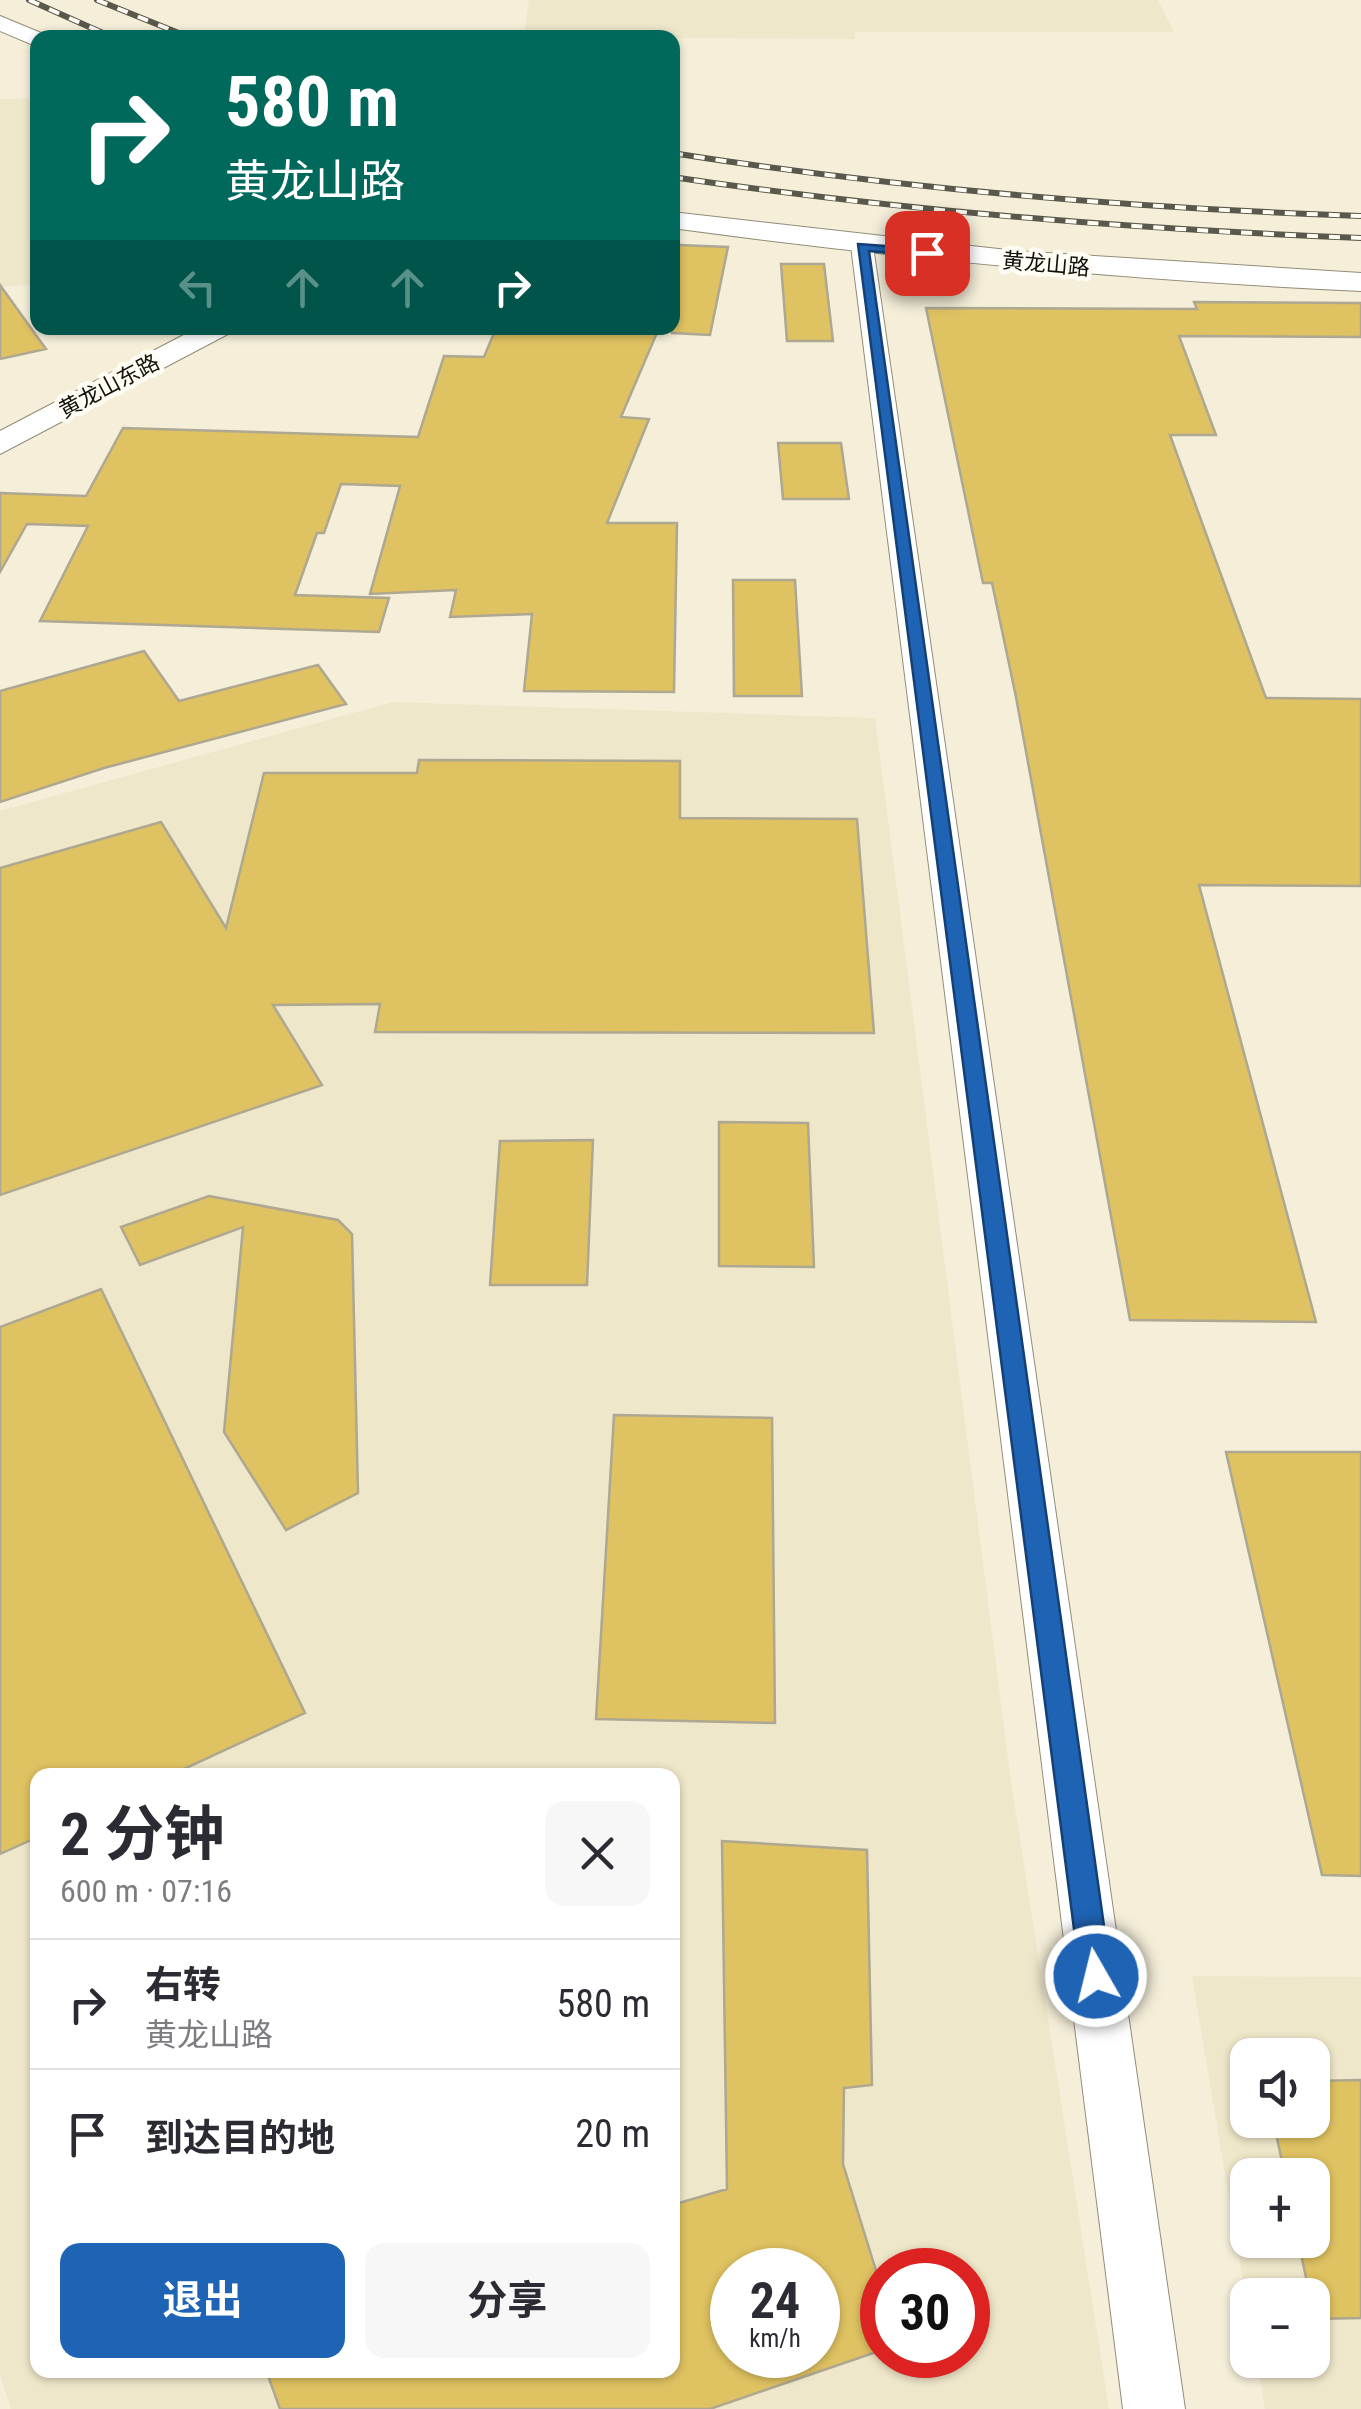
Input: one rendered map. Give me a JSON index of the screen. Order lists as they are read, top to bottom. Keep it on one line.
{"streets":{"street":["黄龙山路","黄龙山东路"]},"page":{"turn":["580 m","黄龙山路"],"heading":["2 分钟","600 m · 07:16"],"list":[{"name":"右转","note":"黄龙山路","value":"580 m"},{"name":"到达目的地","value":"20 m"}],"map_buttons":["+","−"],"buttons":["退出","分享"],"speed":"24 km/h","limit":"30"}}
